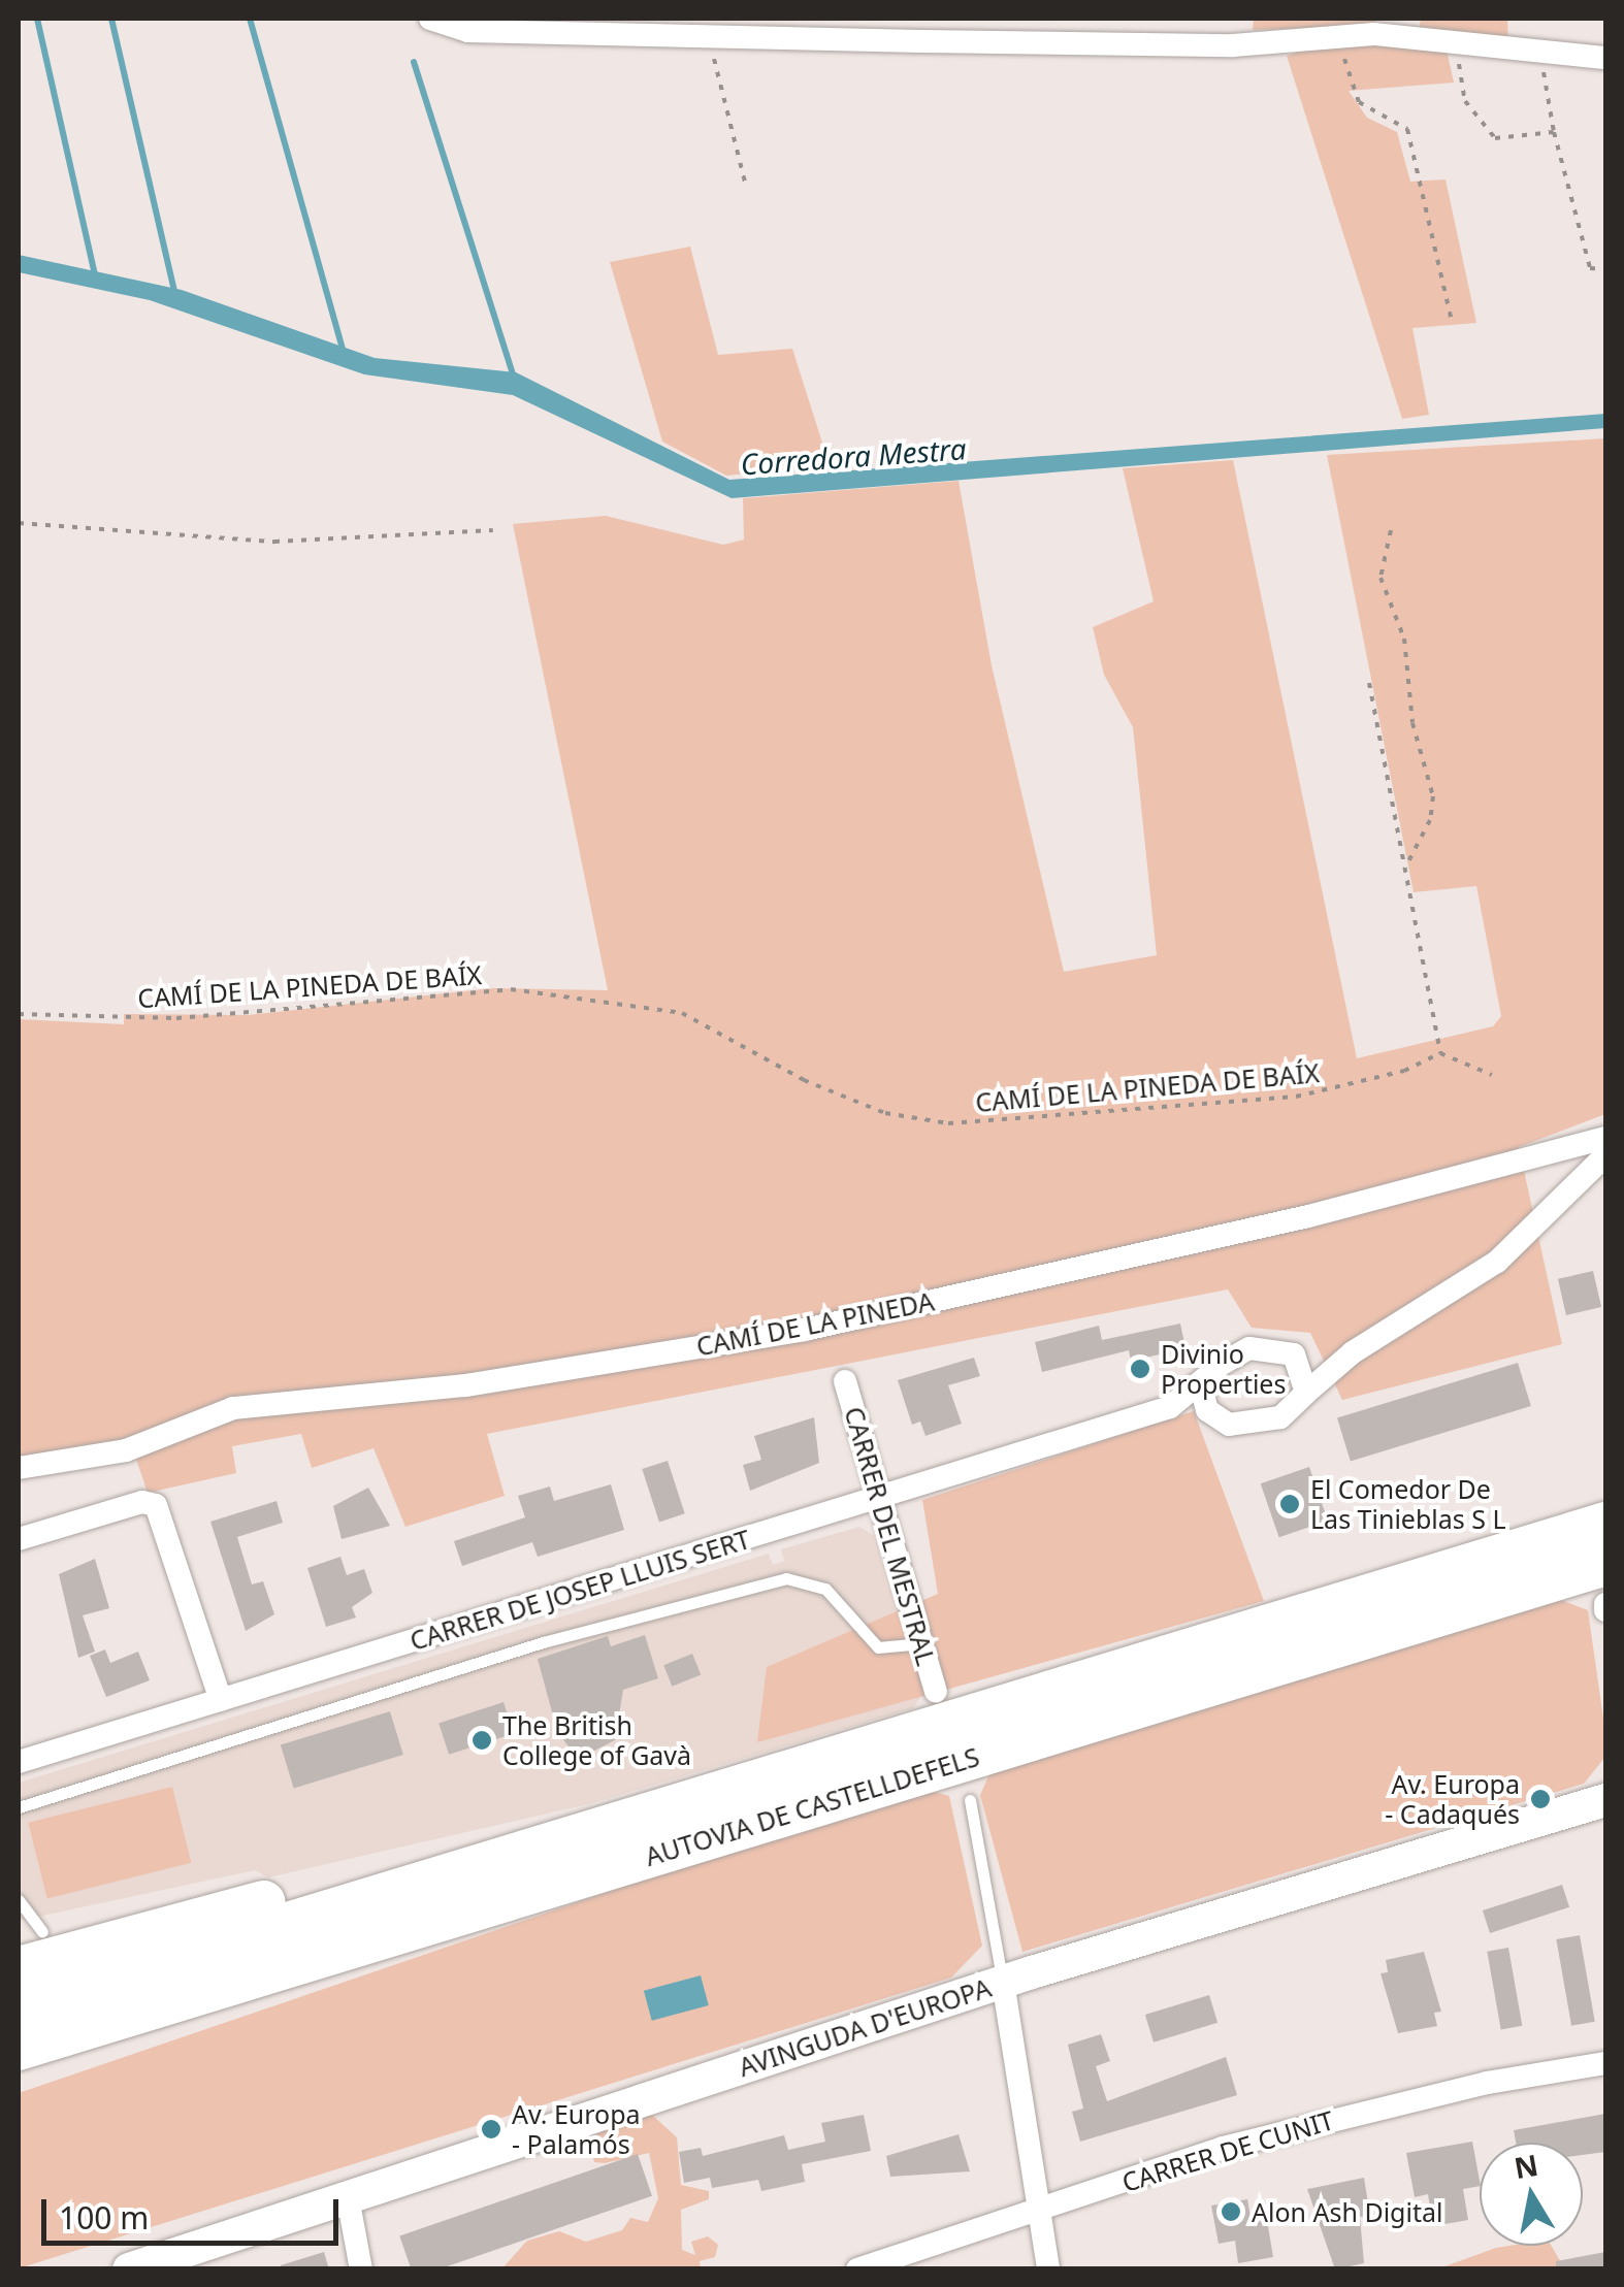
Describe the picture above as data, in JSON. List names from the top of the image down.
{
  "streets": {
    "highway": ["AUTOVIA DE CASTELLDEFELS"],
    "street": [
      "CAMÍ DE LA PINEDA",
      "CARRER DEL MESTRAL",
      "CARRER DE JOSEP LLUIS SERT",
      "AVINGUDA D'EUROPA",
      "CARRER DE CUNIT"
    ],
    "path": ["CAMÍ DE LA PINEDA DE BAÍX"]
  },
  "crossings": [
    ["CARRER DEL MESTRAL", "CARRER DE JOSEP LLUIS SERT"]
  ],
  "water": ["Corredora Mestra"],
  "places": [
    "Divinio Properties",
    "El Comedor De Las Tinieblas S L",
    "The British College of Gavà",
    "Av. Europa - Cadaqués",
    "Av. Europa - Palamós",
    "Alon Ash Digital"
  ],
  "scale_bar": "100 m",
  "north": "top"
}
